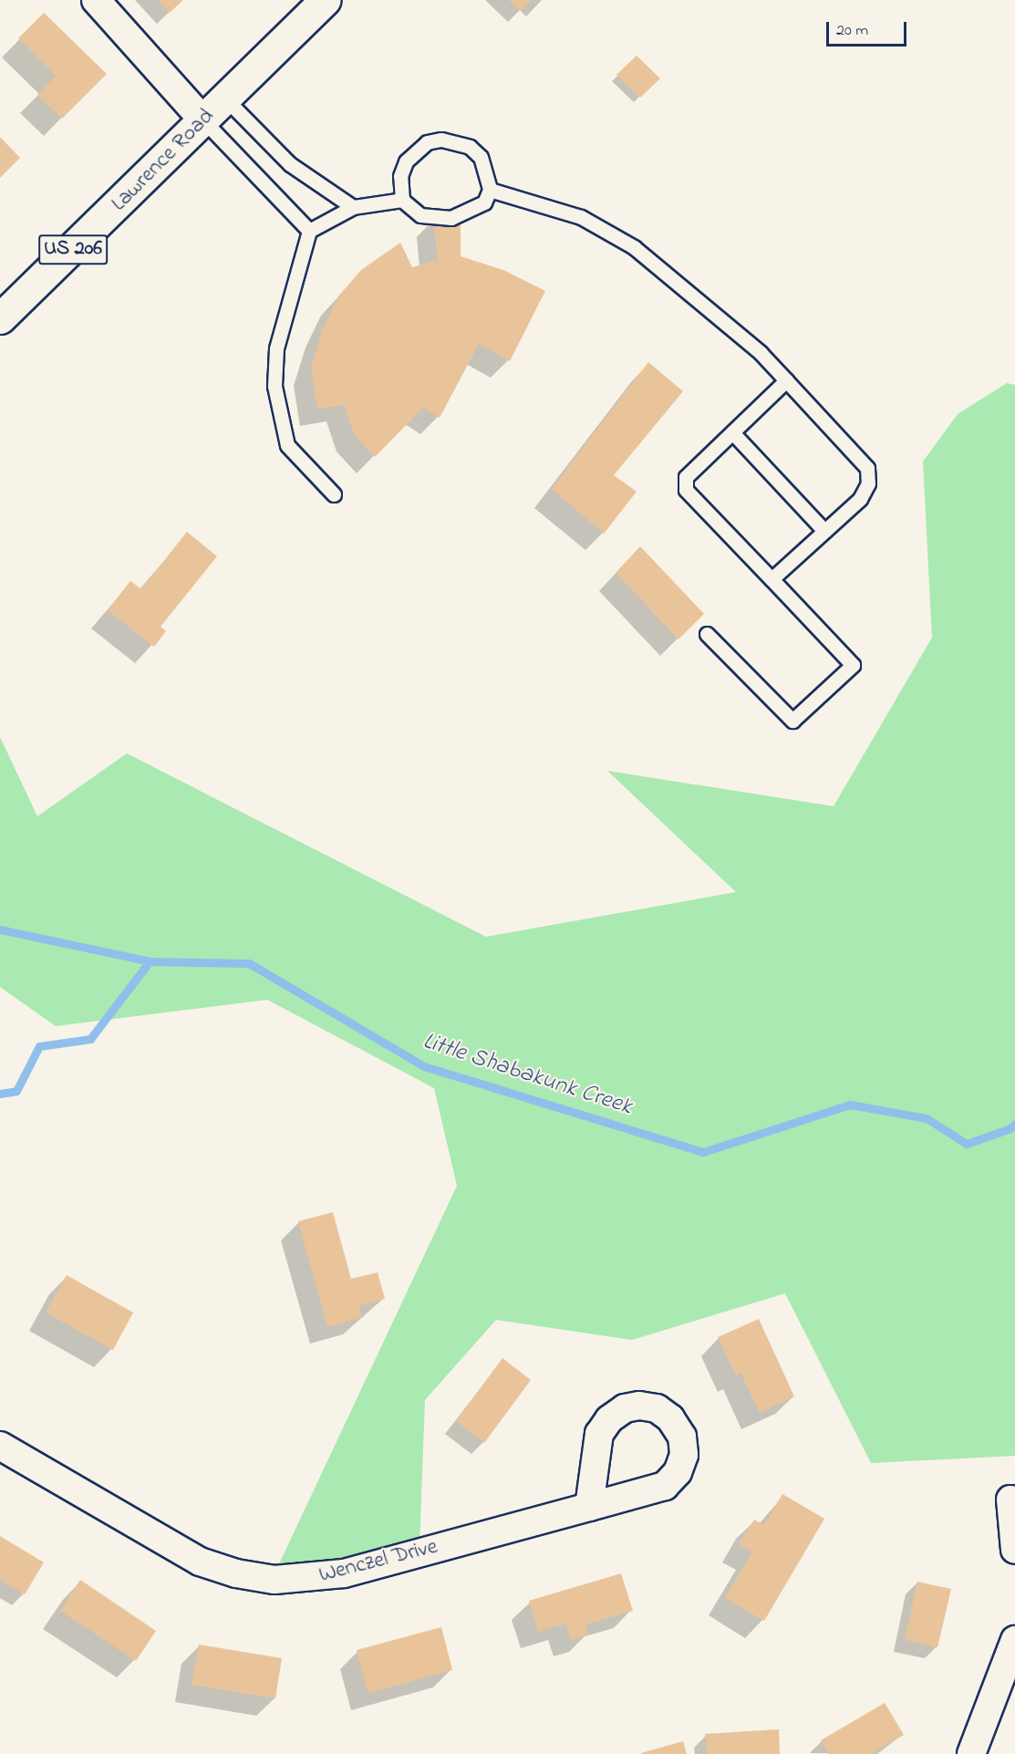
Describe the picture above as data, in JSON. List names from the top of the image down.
{
  "streets": {
    "main road": ["Lawrence Road", "US 206"],
    "street": ["Wenczel Drive"]
  },
  "water": ["Little Shabakunk Creek"],
  "scale_bar": "20 m"
}
